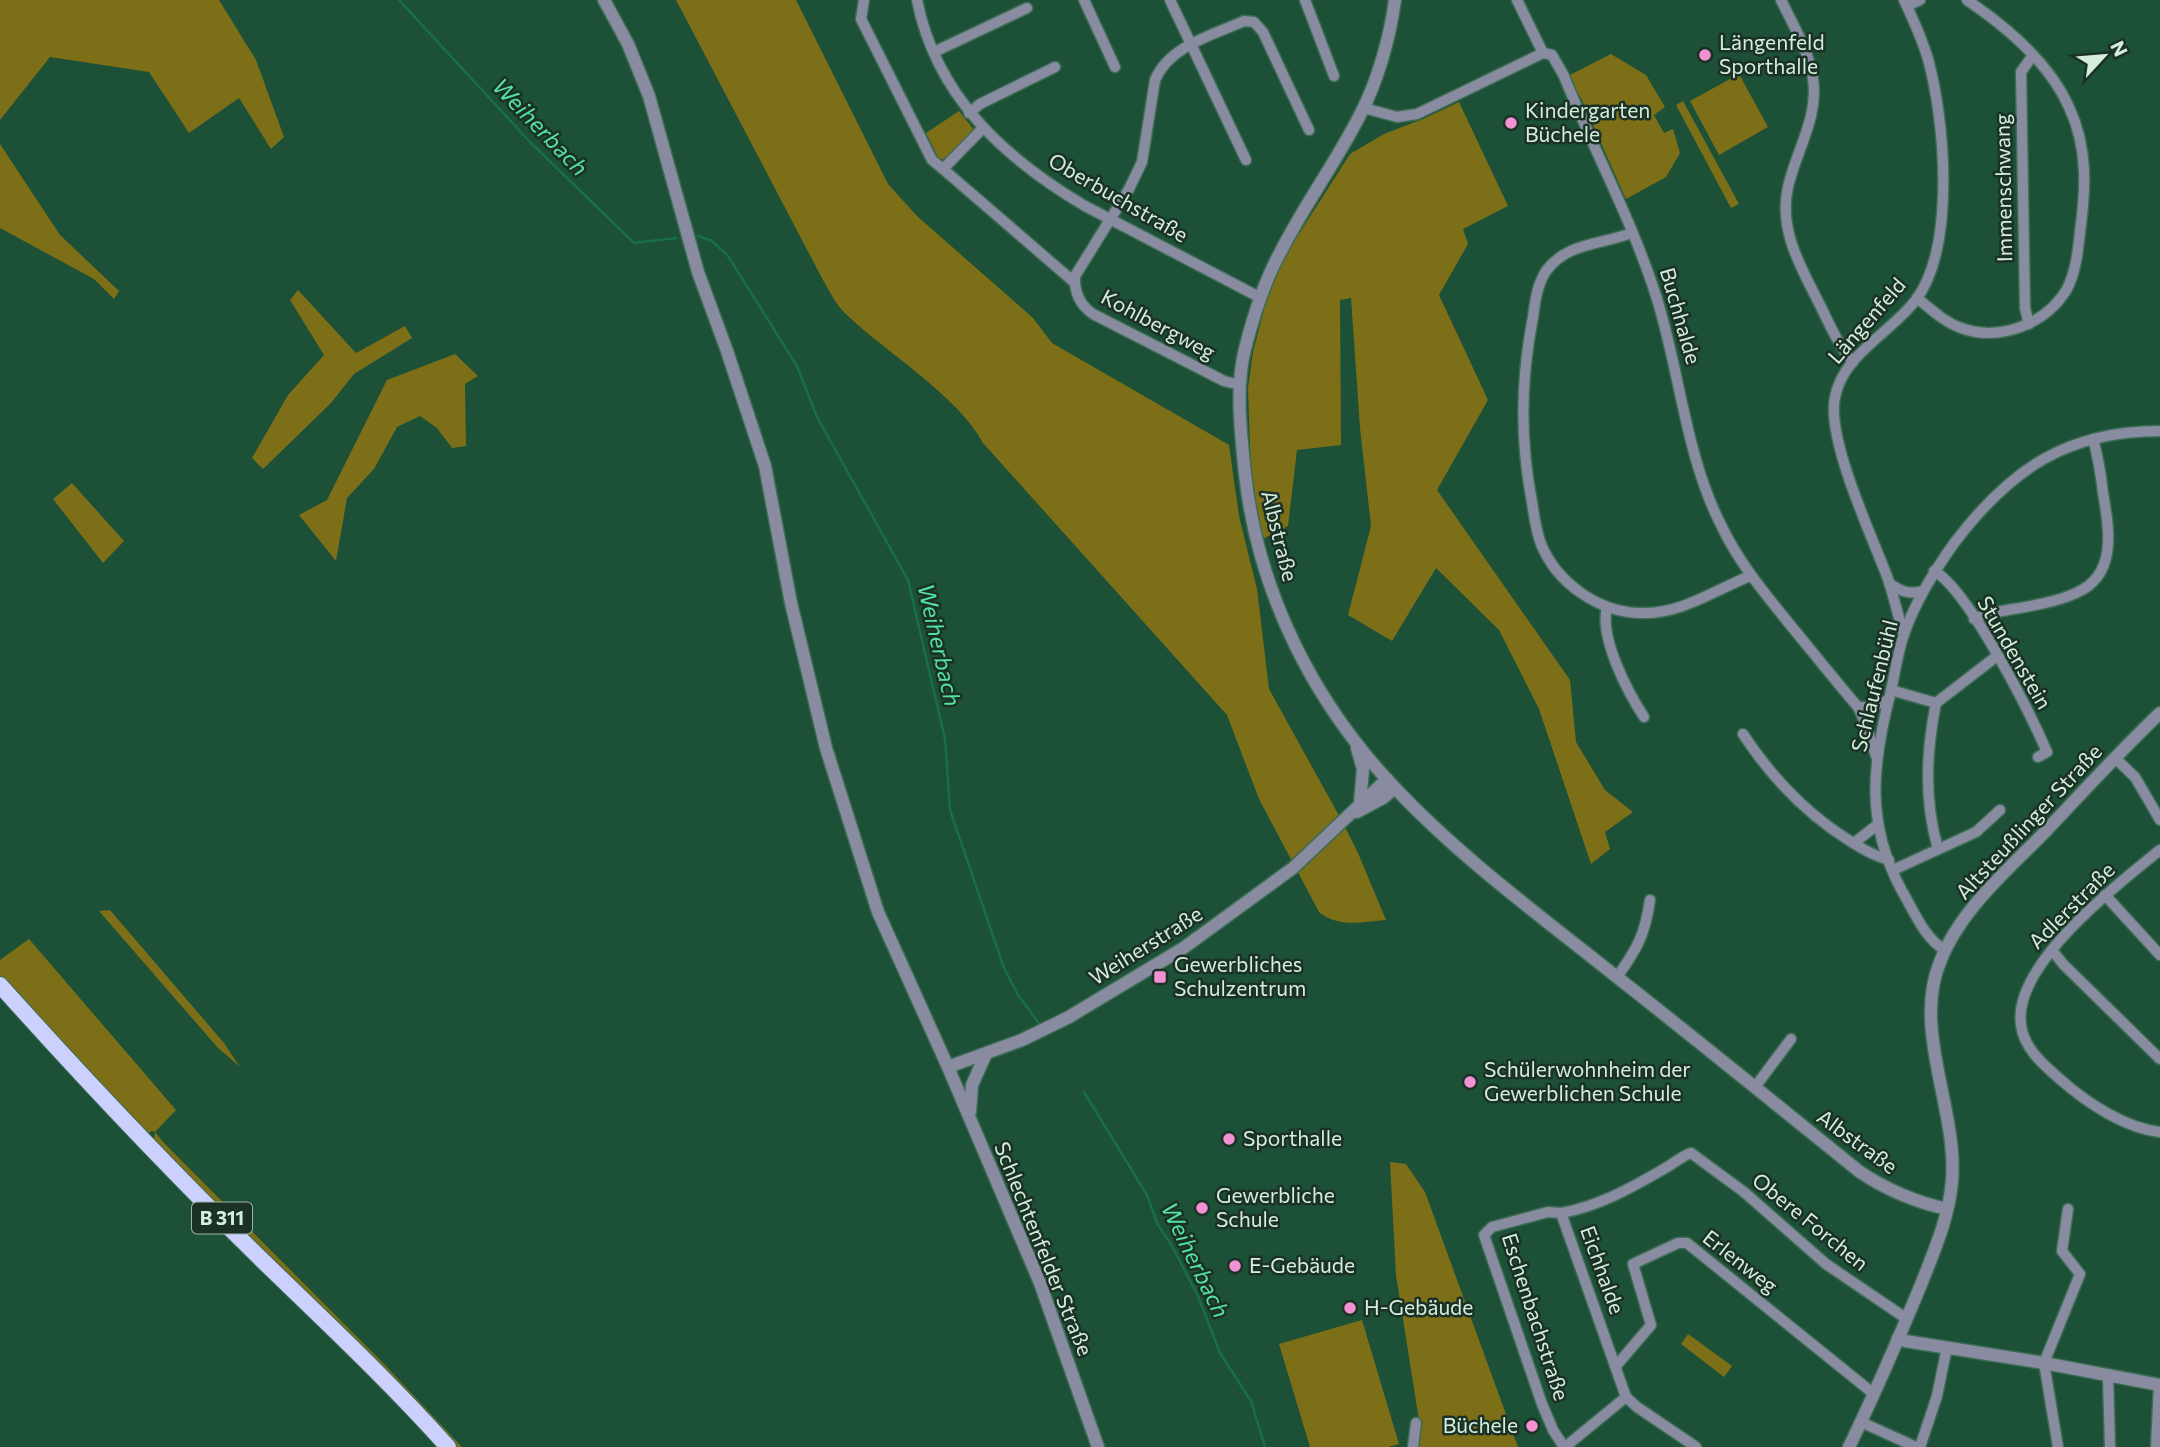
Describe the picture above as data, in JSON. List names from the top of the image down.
{
  "streets": {
    "main road": ["B 311"],
    "street": [
      "Immenschwang",
      "Oberbuchstraße",
      "Buchhalde",
      "Längenfeld",
      "Kohlbergweg",
      "Albstraße",
      "Stundenstein",
      "Schlaufenbühl",
      "Altsteußlinger Straße",
      "Adlerstraße",
      "Weiherstraße",
      "Obere Forchen",
      "Schlechtenfelder Straße",
      "Erlenweg",
      "Eichhalde",
      "Eschenbachstraße"
    ]
  },
  "crossings": [
    ["Oberbuchstraße", "Albstraße"],
    ["Buchhalde", "Schlaufenbühl"],
    ["Längenfeld", "Schlaufenbühl"],
    ["Kohlbergweg", "Albstraße"],
    ["Albstraße", "Altsteußlinger Straße"],
    ["Albstraße", "Weiherstraße"],
    ["Stundenstein", "Schlaufenbühl"],
    ["Schlaufenbühl", "Altsteußlinger Straße"],
    ["Altsteußlinger Straße", "Obere Forchen"],
    ["Altsteußlinger Straße", "Erlenweg"],
    ["Weiherstraße", "Schlechtenfelder Straße"],
    ["Obere Forchen", "Eichhalde"],
    ["Erlenweg", "Eichhalde"],
    ["Eichhalde", "Eschenbachstraße"]
  ],
  "water": ["Weiherbach"],
  "places": {
    "other": [
      "Längenfeld Sporthalle",
      "Kindergarten Büchele",
      "Schülerwohnheim der Gewerblichen Schule",
      "Sporthalle",
      "Gewerbliche Schule",
      "E-Gebäude",
      "H-Gebäude",
      "Büchele"
    ],
    "transit": ["Gewerbliches Schulzentrum"]
  },
  "north": "top right"
}
